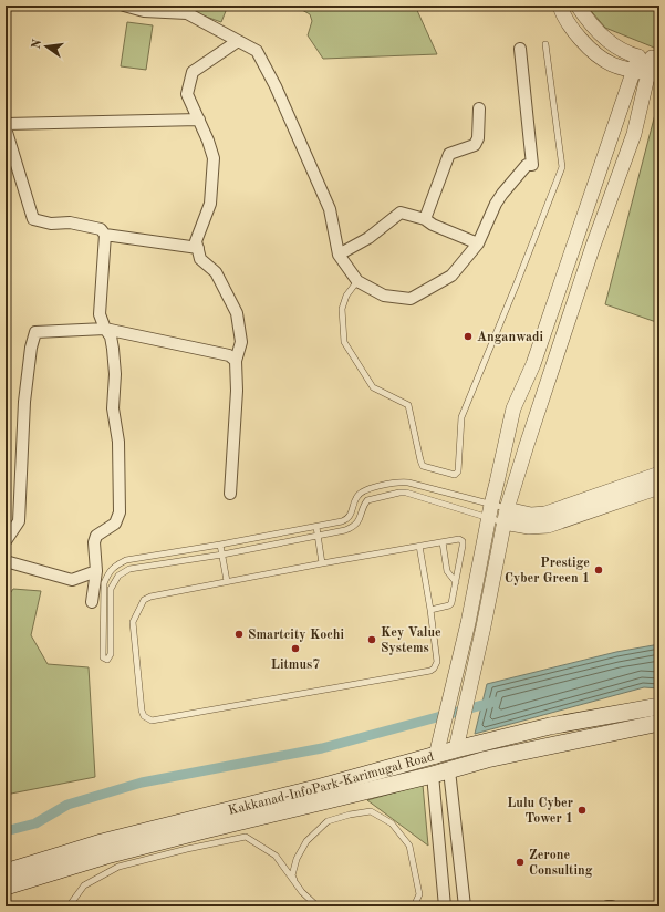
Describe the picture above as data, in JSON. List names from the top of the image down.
{
  "streets": {
    "main road": ["Kakkanad-InfoPark-Karimugal Road"]
  },
  "places": [
    "Anganwadi",
    "Prestige Cyber Green 1",
    "Smartcity Kochi",
    "Key Value Systems",
    "Litmus7",
    "Lulu Cyber Tower 1",
    "Zerone Consulting"
  ],
  "north": "left"
}
